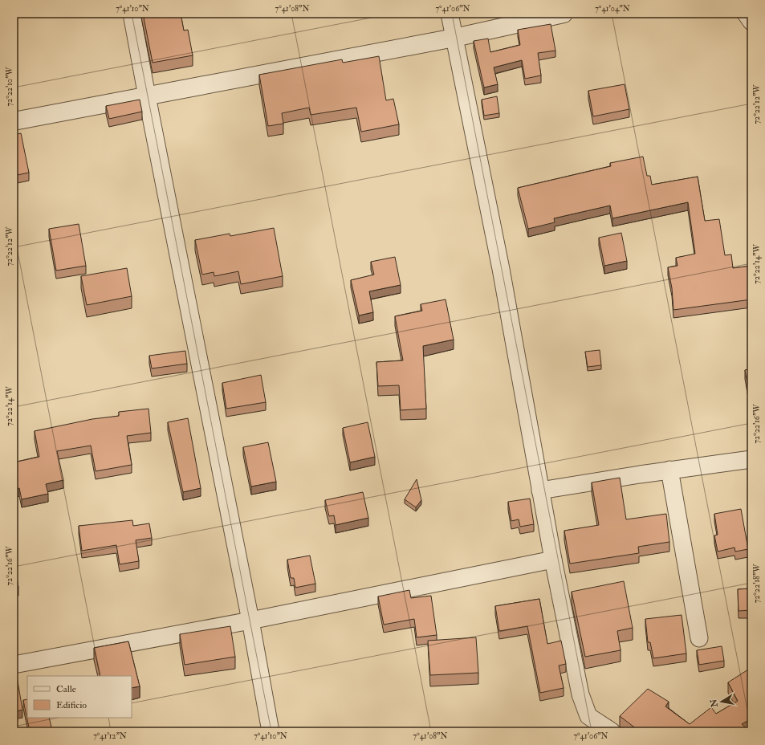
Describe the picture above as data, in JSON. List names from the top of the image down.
{
  "legend": ["Calle", "Edificio"],
  "north": "left",
  "coordinates": [
    "7°41'10\"N",
    "7°41'08\"N",
    "7°41'06\"N",
    "7°41'04\"N",
    "72°22'10\"W",
    "72°22'12\"W",
    "72°22'14\"W",
    "72°22'16\"W",
    "72°22'18\"W",
    "7°41'12\"N"
  ]
}
